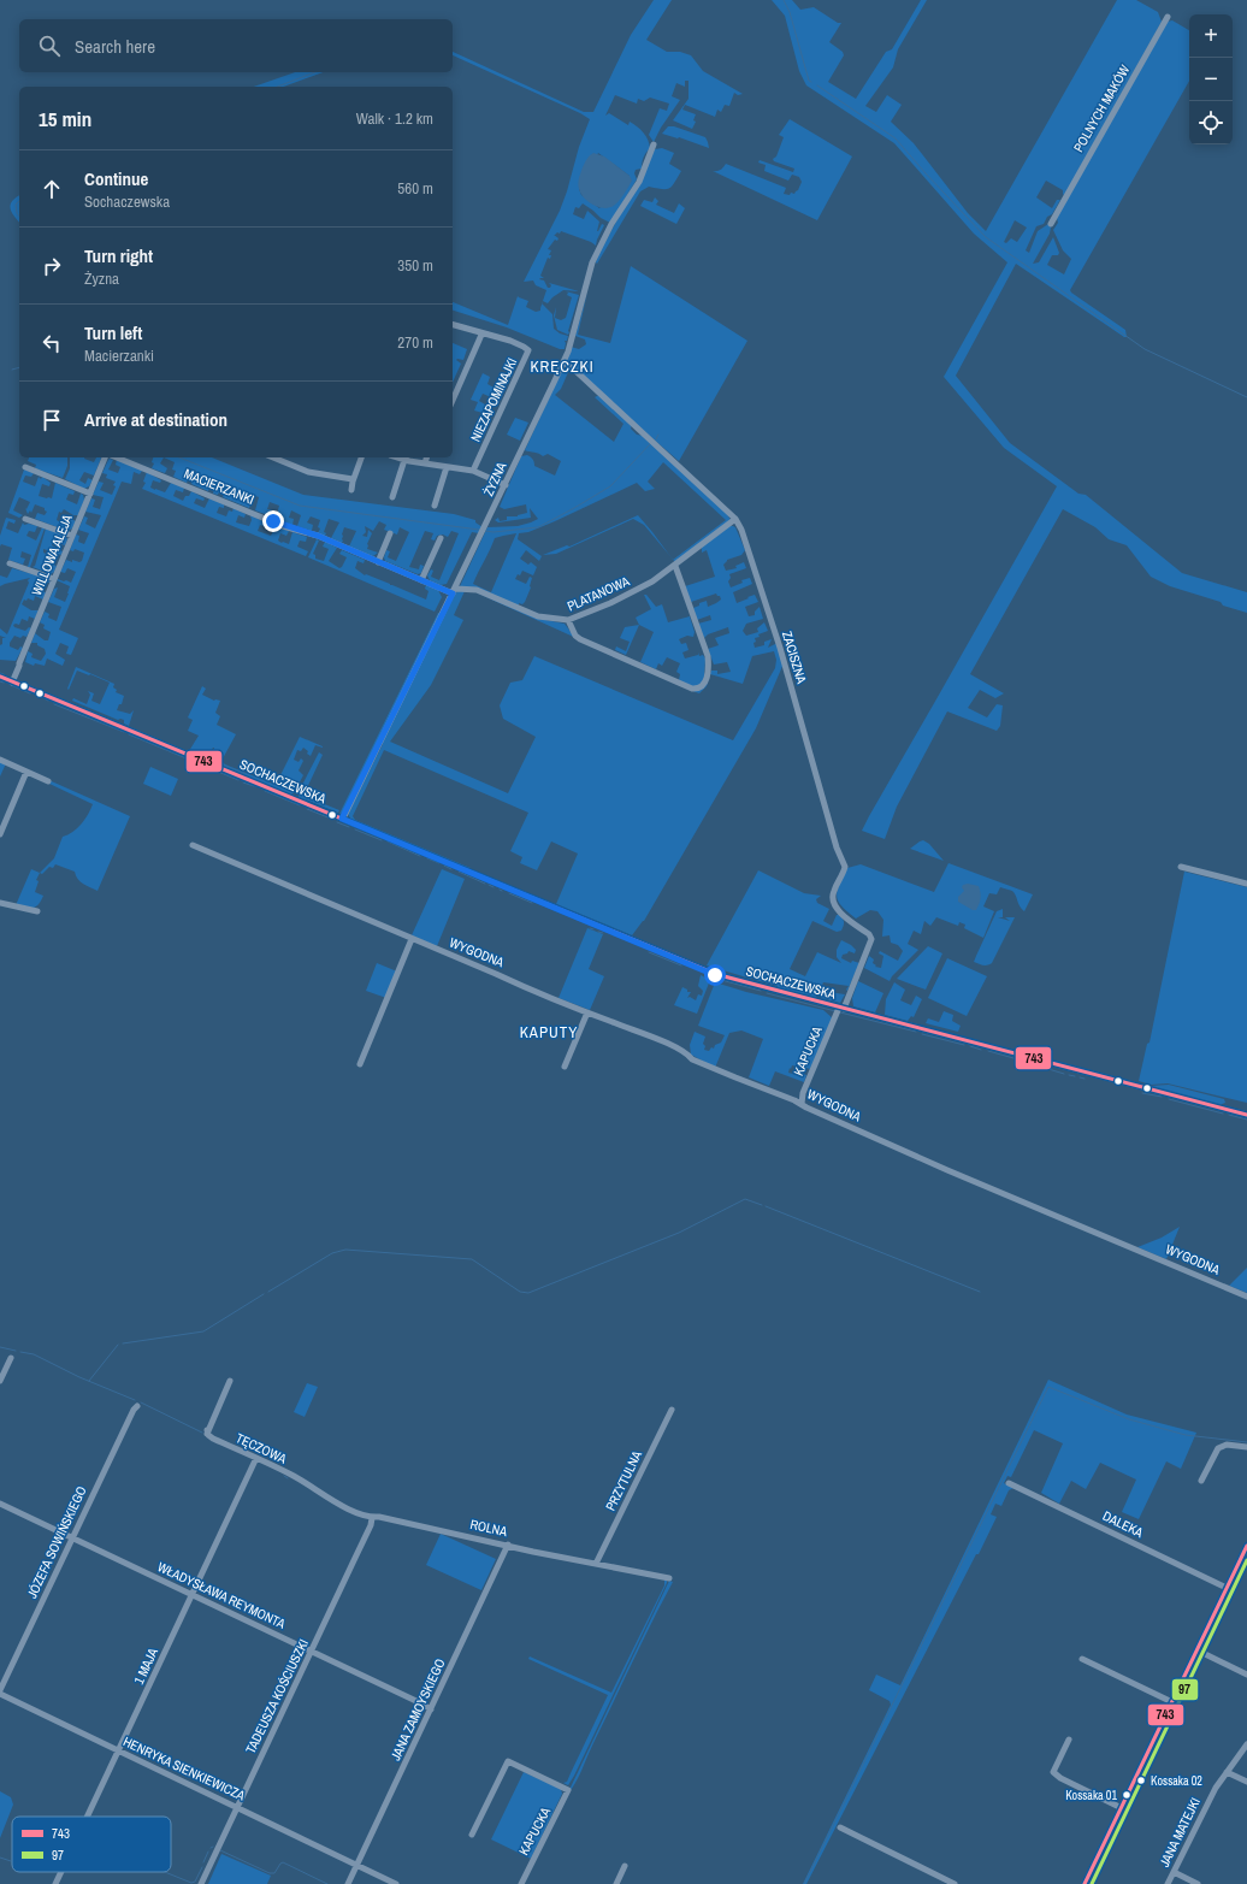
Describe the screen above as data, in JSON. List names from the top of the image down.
{
  "streets": {
    "street": [
      "POLNYCH MAKÓW",
      "NIEZAPOMINAJKI",
      "ŻYZNA",
      "MACIERZANKI",
      "WILLOWA ALEJA",
      "PLATANOWA",
      "ZACISZNA",
      "SOCHACZEWSKA",
      "WYGODNA",
      "KAPUCKA",
      "TĘCZOWA",
      "PRZYTULNA",
      "DALEKA",
      "ROLNA",
      "JÓZEFA SOWIŃSKIEGO",
      "WŁADYSŁAWA REYMONTA",
      "1 MAJA",
      "TADEUSZA KOŚCIUSZKI",
      "JANA ZAMOYSKIEGO",
      "HENRYKA SIENKIEWICZA",
      "JANA MATEJKI"
    ]
  },
  "crossings": [
    ["ŻYZNA", "MACIERZANKI"],
    ["ŻYZNA", "PLATANOWA"],
    ["ŻYZNA", "ZACISZNA"],
    ["ŻYZNA", "SOCHACZEWSKA"],
    ["MACIERZANKI", "PLATANOWA"],
    ["WILLOWA ALEJA", "SOCHACZEWSKA"],
    ["PLATANOWA", "ZACISZNA"],
    ["ZACISZNA", "SOCHACZEWSKA"],
    ["ZACISZNA", "KAPUCKA"],
    ["SOCHACZEWSKA", "KAPUCKA"],
    ["WYGODNA", "KAPUCKA"],
    ["TĘCZOWA", "ROLNA"],
    ["TĘCZOWA", "1 MAJA"],
    ["PRZYTULNA", "ROLNA"],
    ["ROLNA", "TADEUSZA KOŚCIUSZKI"],
    ["ROLNA", "JANA ZAMOYSKIEGO"],
    ["JÓZEFA SOWIŃSKIEGO", "WŁADYSŁAWA REYMONTA"],
    ["WŁADYSŁAWA REYMONTA", "1 MAJA"],
    ["WŁADYSŁAWA REYMONTA", "TADEUSZA KOŚCIUSZKI"],
    ["WŁADYSŁAWA REYMONTA", "JANA ZAMOYSKIEGO"],
    ["1 MAJA", "HENRYKA SIENKIEWICZA"],
    ["TADEUSZA KOŚCIUSZKI", "HENRYKA SIENKIEWICZA"],
    ["JANA ZAMOYSKIEGO", "HENRYKA SIENKIEWICZA"]
  ],
  "districts": ["KRĘCZKI", "KAPUTY"],
  "places": ["Kossaka 02", "Kossaka 01"],
  "lines": ["transit line 743", "transit line 97"],
  "legend": ["743", "97"],
  "page": {
    "map_buttons": ["+", "−"],
    "search": "Search here",
    "heading": ["15 min", "Walk · 1.2 km"],
    "list": [
      ["Continue", "Sochaczewska", "560 m"],
      ["Turn right", "Żyzna", "350 m"],
      ["Turn left", "Macierzanki", "270 m"],
      "Arrive at destination"
    ]
  }
}
